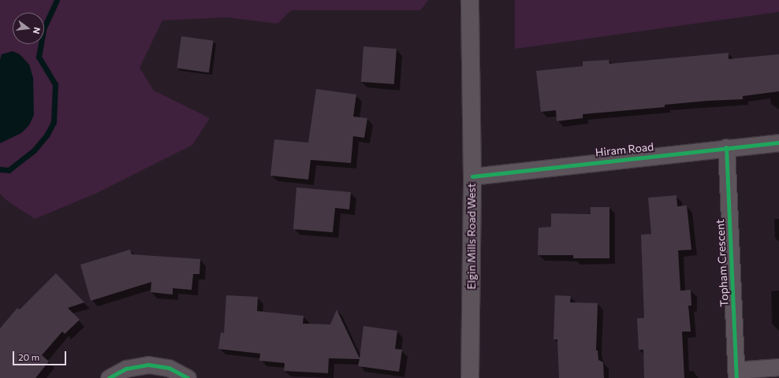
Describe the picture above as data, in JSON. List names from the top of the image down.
{
  "streets": {
    "main road": ["Elgin Mills Road West"],
    "street": ["Hiram Road", "Topham Crescent"]
  },
  "crossings": [
    ["Hiram Road", "Elgin Mills Road West"],
    ["Hiram Road", "Topham Crescent"]
  ],
  "scale_bar": "20 m",
  "north": "right"
}
